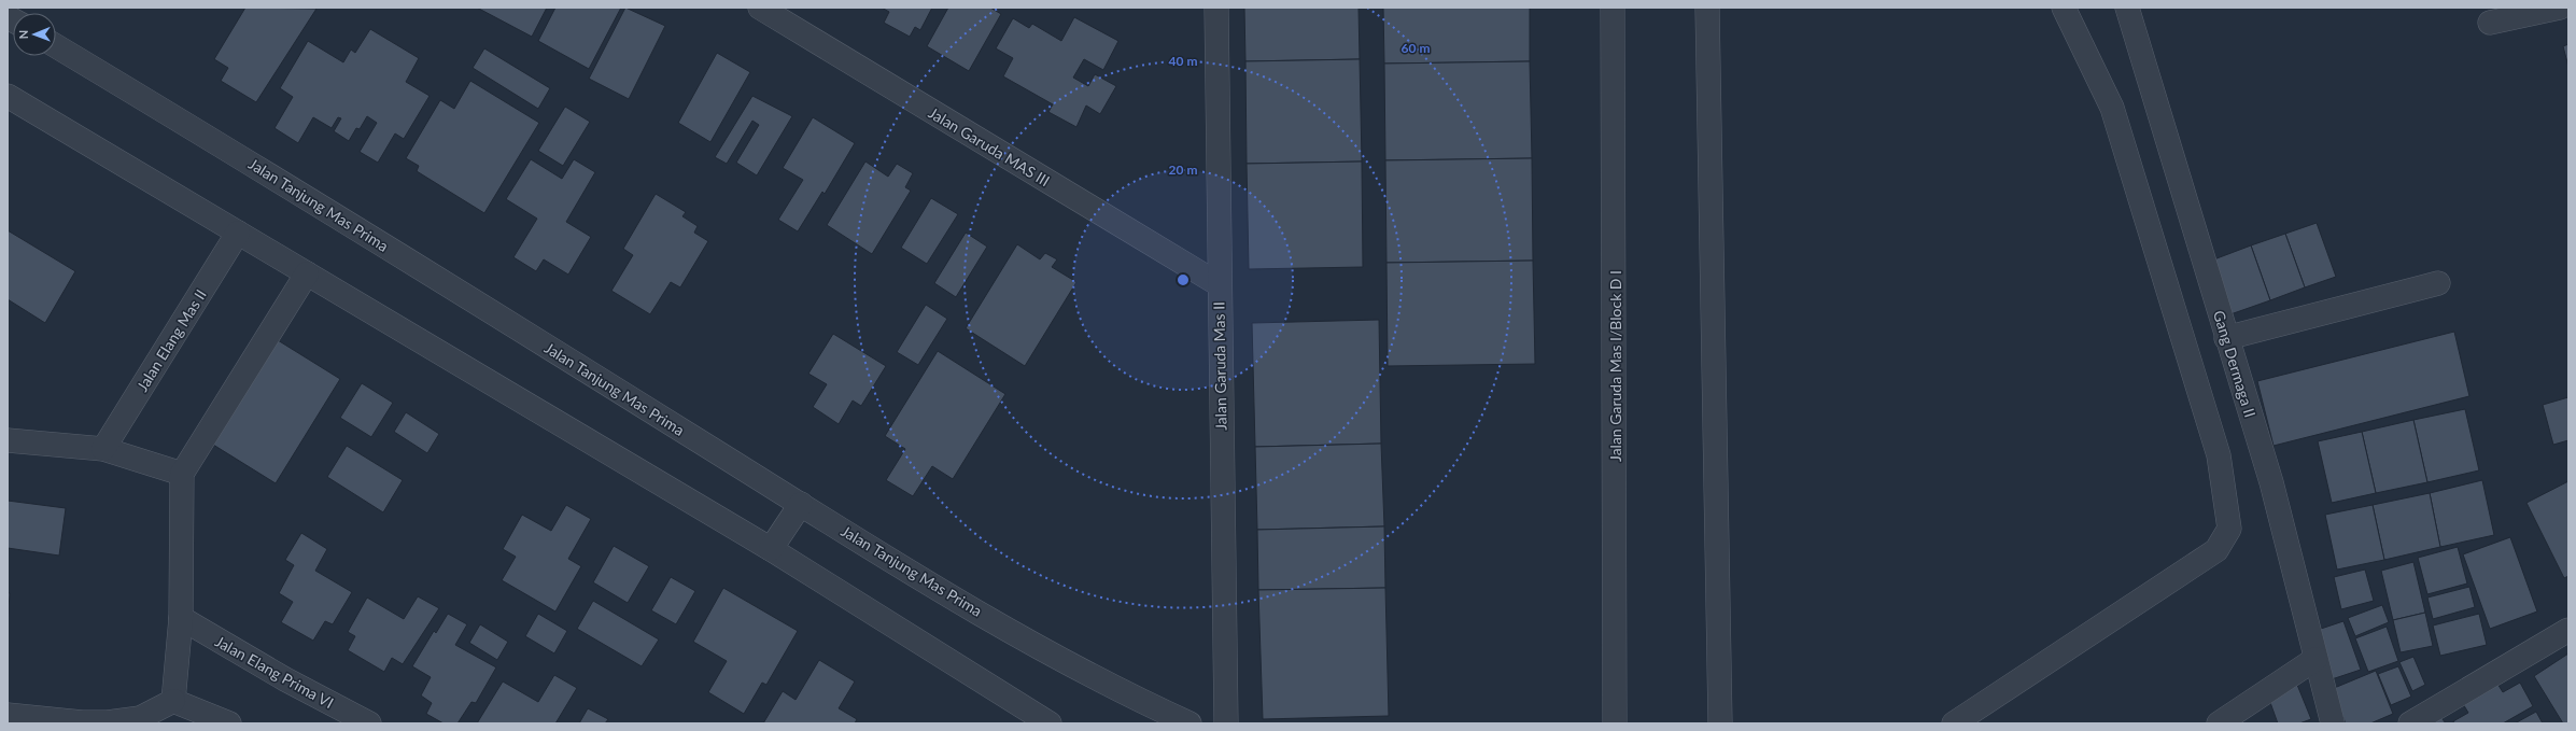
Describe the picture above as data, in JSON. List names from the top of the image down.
{
  "streets": {
    "street": [
      "Jalan Garuda MAS III",
      "Jalan Tanjung Mas Prima",
      "Jalan Elang Mas II",
      "Gang Dermaga II",
      "Jalan Garuda Mas II",
      "Jalan Garuda Mas I/Block D I",
      "Jalan Elang Prima VI"
    ]
  },
  "crossings": [
    ["Jalan Garuda MAS III", "Jalan Garuda Mas II"]
  ],
  "north": "left",
  "rings": ["60 m", "40 m", "20 m"]
}
